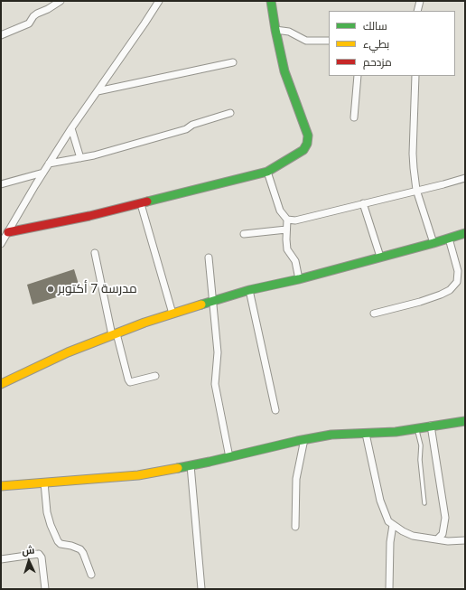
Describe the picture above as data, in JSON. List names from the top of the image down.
{
  "places": ["مدرسة 7 أكتوبر"],
  "legend": ["سالك", "بطيء", "مزدحم"],
  "north": "top"
}
